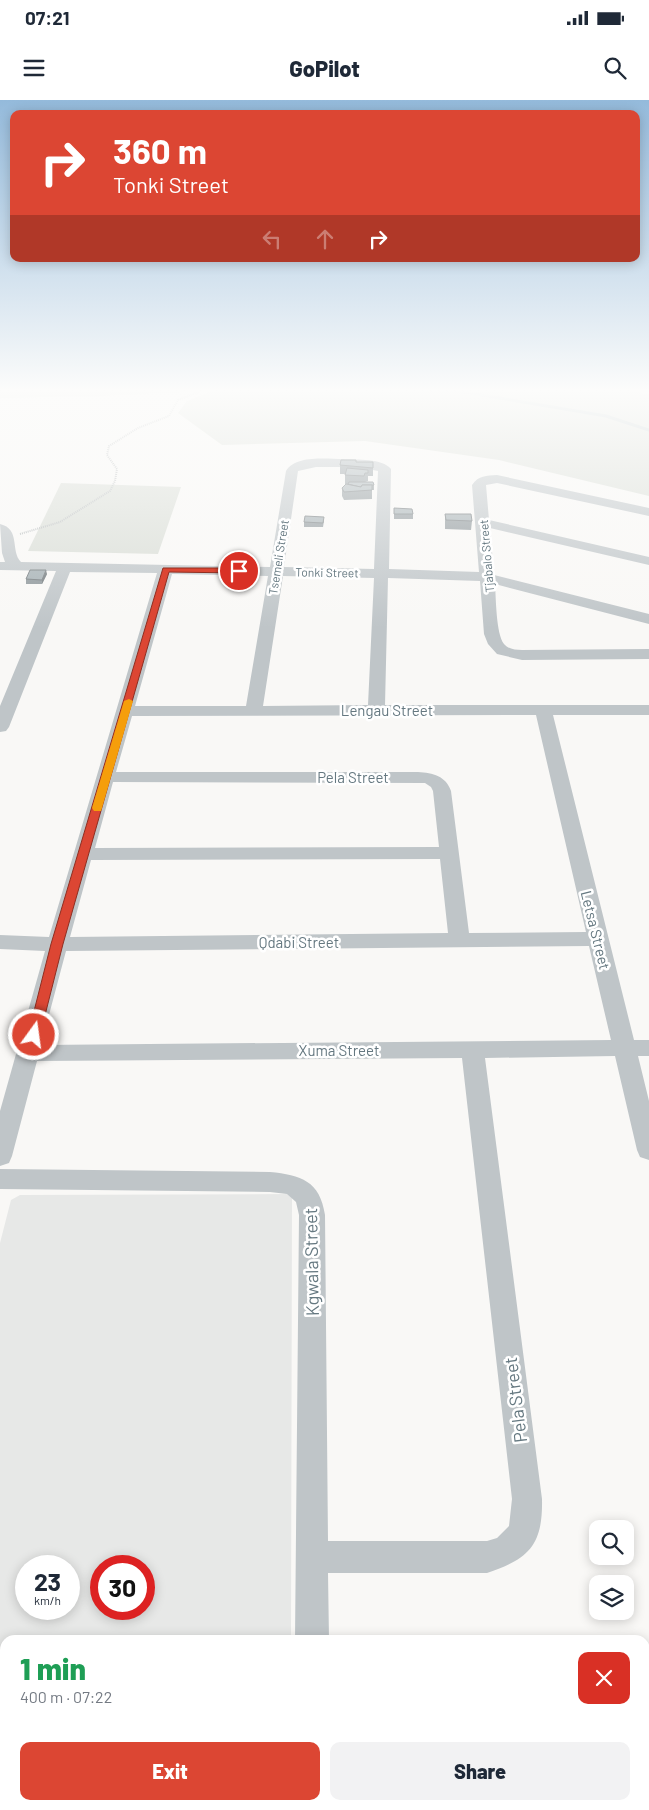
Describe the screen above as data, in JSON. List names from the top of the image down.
{
  "streets": {
    "street": [
      "Tjabalo Street",
      "Tsemeli Street",
      "Tonki Street",
      "Lengau Street",
      "Pela Street",
      "Letsa Street",
      "Qdabi Street",
      "Xuma Street",
      "Kgwala Street"
    ]
  },
  "crossings": [
    ["Tjabalo Street", "Tonki Street"],
    ["Tsemeli Street", "Tonki Street"],
    ["Tsemeli Street", "Lengau Street"],
    ["Lengau Street", "Letsa Street"],
    ["Pela Street", "Qdabi Street"],
    ["Pela Street", "Xuma Street"],
    ["Pela Street", "Kgwala Street"],
    ["Letsa Street", "Qdabi Street"],
    ["Letsa Street", "Xuma Street"]
  ],
  "page": {
    "status": "07:21",
    "header": "GoPilot",
    "turn": ["360 m", "Tonki Street"],
    "speed": "23 km/h",
    "limit": "30",
    "heading": ["1 min", "400 m · 07:22"],
    "buttons": ["Exit", "Share"]
  }
}
